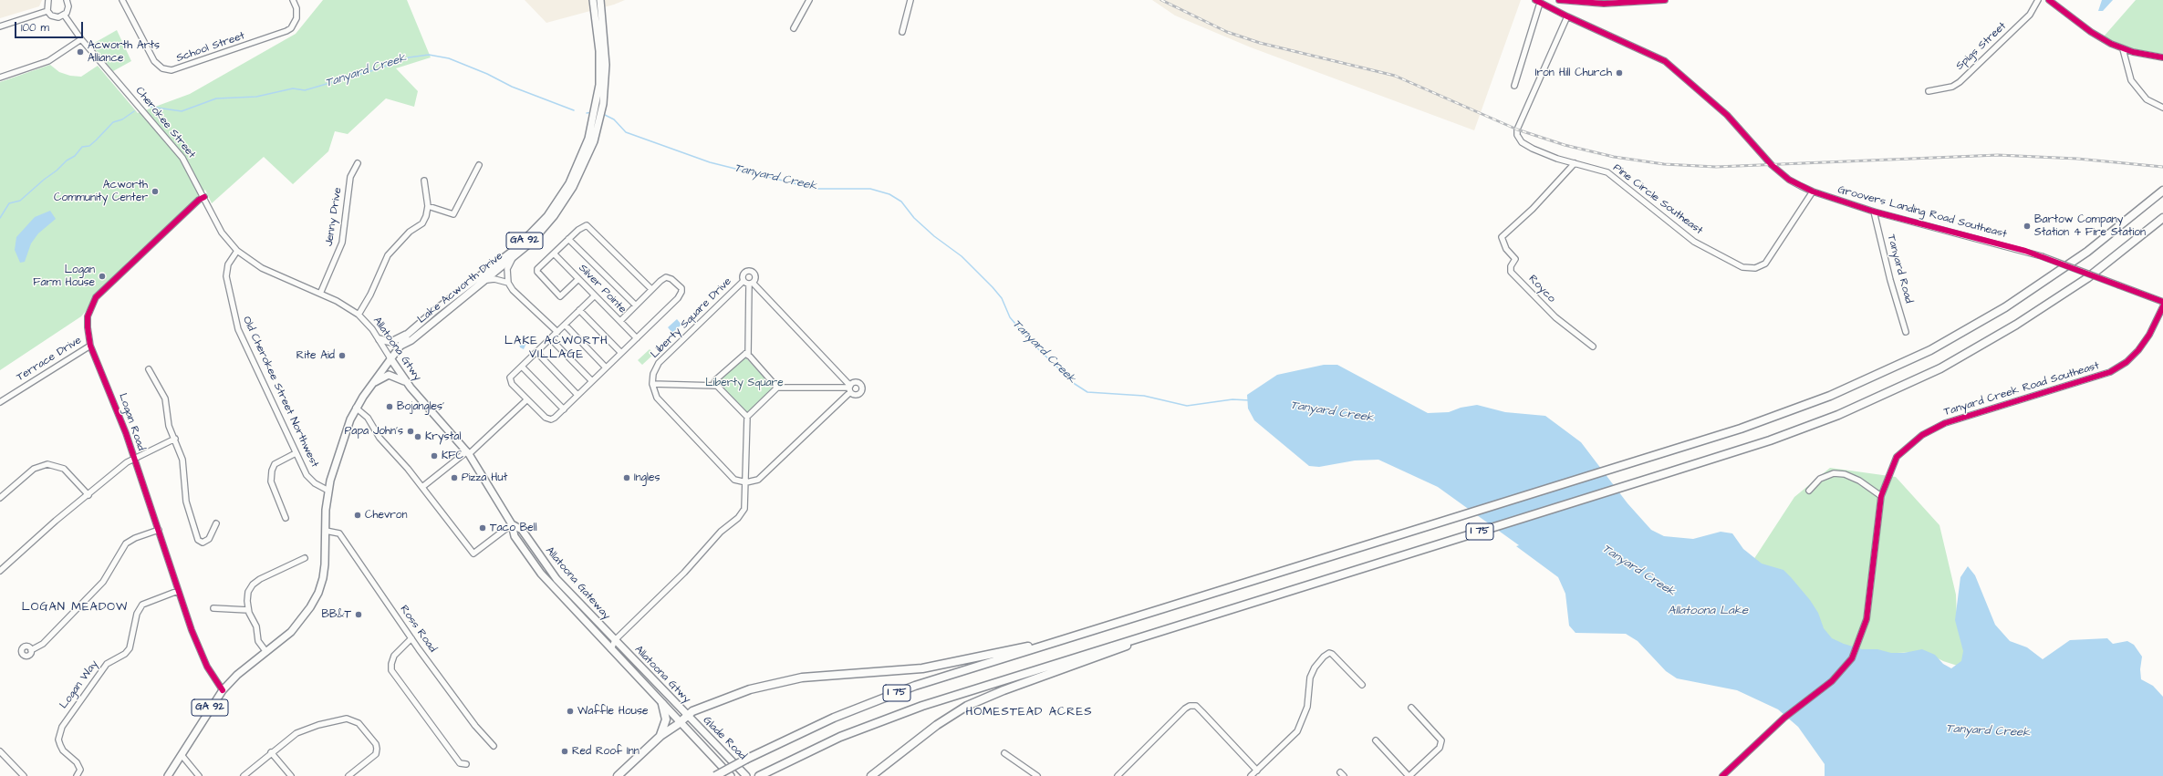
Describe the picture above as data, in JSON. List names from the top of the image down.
{
  "streets": {
    "highway": ["I 75"],
    "main road": [
      "GA 92",
      "Lake Acworth Drive",
      "Allatoona Gtwy",
      "Allatoona Gateway",
      "Glade Road"
    ],
    "street": [
      "Spigs Street",
      "School Street",
      "Cherokee Street",
      "Pine Circle Southeast",
      "Groovers Landing Road Southeast",
      "Jenny Drive",
      "Tanyard Road",
      "Silver Pointe",
      "Royco",
      "Liberty Square Drive",
      "Terrace Drive",
      "Tanyard Creek Road Southeast",
      "Old Cherokee Street Northwest",
      "Logan Road",
      "Ross Road",
      "Logan Way"
    ]
  },
  "crossings": [
    ["Cherokee Street", "Allatoona Gtwy"],
    ["Cherokee Street", "Old Cherokee Street Northwest"],
    ["Cherokee Street", "Logan Road"],
    ["Pine Circle Southeast", "Groovers Landing Road Southeast"],
    ["Pine Circle Southeast", "Royco"],
    ["Groovers Landing Road Southeast", "Tanyard Road"],
    ["Jenny Drive", "Allatoona Gtwy"],
    ["Lake Acworth Drive", "Allatoona Gtwy"],
    ["Lake Acworth Drive", "Old Cherokee Street Northwest"],
    ["Lake Acworth Drive", "Logan Road"],
    ["Lake Acworth Drive", "Ross Road"],
    ["Allatoona Gtwy", "Old Cherokee Street Northwest"],
    ["Allatoona Gtwy", "Allatoona Gateway"],
    ["Allatoona Gtwy", "Glade Road"],
    ["Terrace Drive", "Logan Road"],
    ["Logan Road", "Logan Way"]
  ],
  "districts": ["LAKE ACWORTH VILLAGE", "LOGAN MEADOW", "HOMESTEAD ACRES"],
  "water": ["Tanyard Creek", "Allatoona Lake"],
  "parks": ["Liberty Square"],
  "places": [
    "Acworth Arts Alliance",
    "Iron Hill Church",
    "Acworth Community Center",
    "Bartow Company Station 4 Fire Station",
    "Logan Farm House",
    "Rite Aid",
    "Bojangles'",
    "Papa John's",
    "Krystal",
    "KFC",
    "Pizza Hut",
    "Ingles",
    "Chevron",
    "Taco Bell",
    "BB&T",
    "Waffle House",
    "Red Roof Inn"
  ],
  "scale_bar": "100 m"
}
